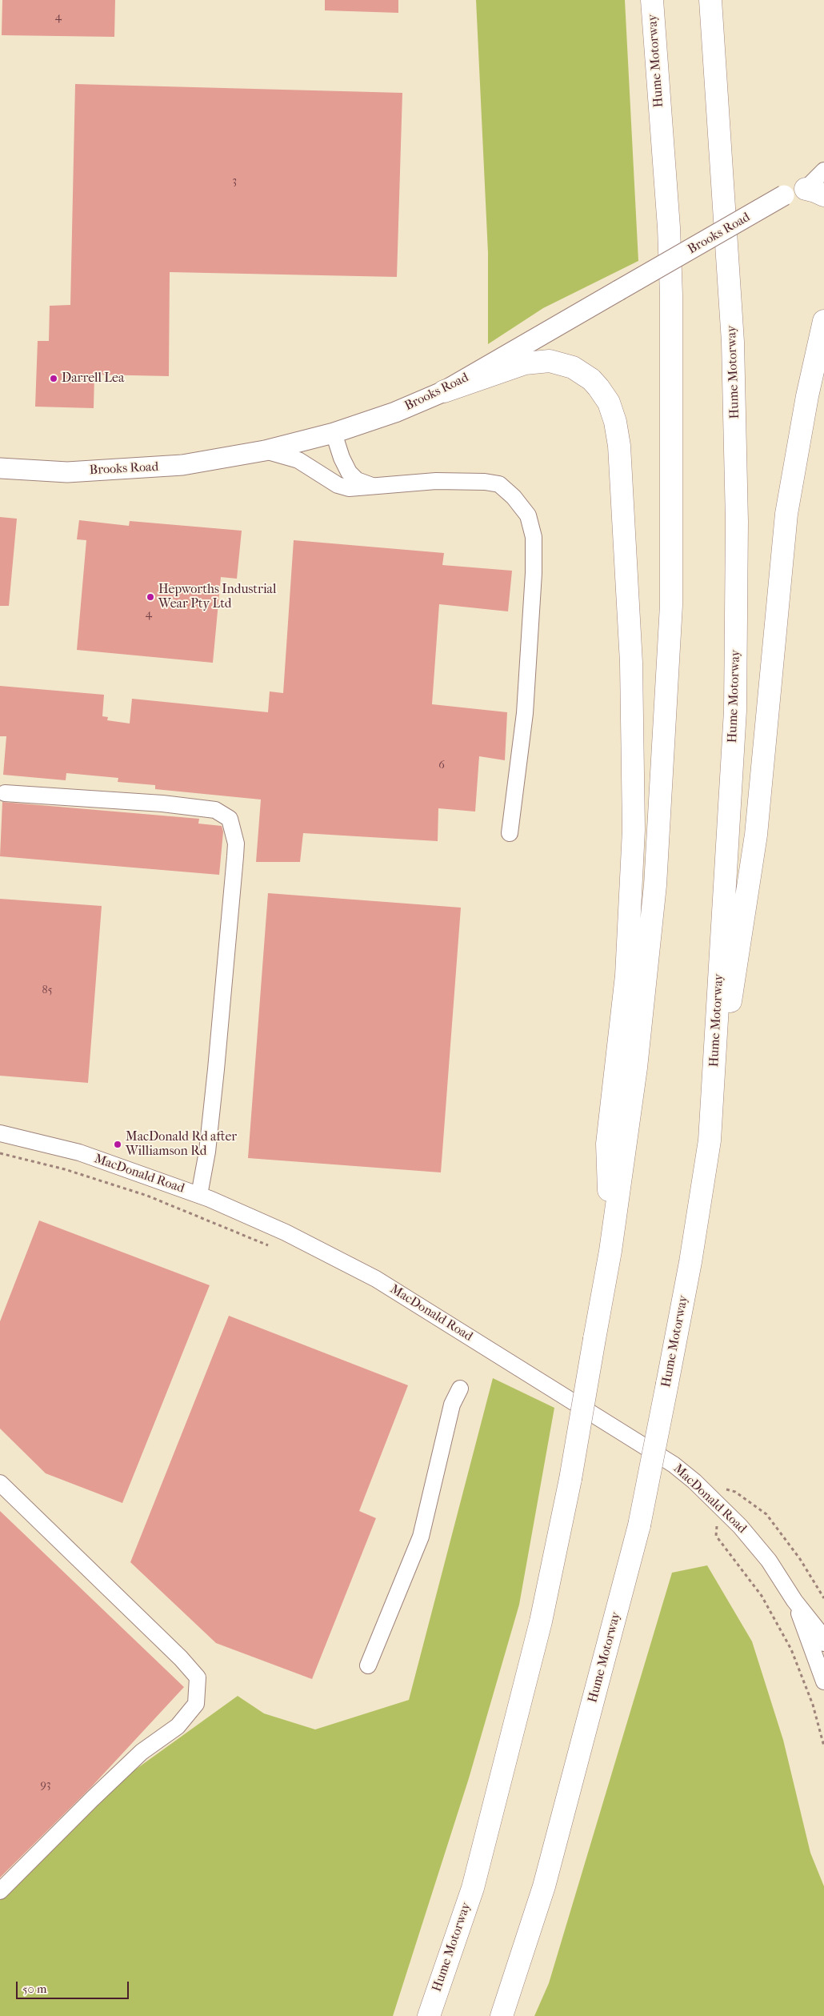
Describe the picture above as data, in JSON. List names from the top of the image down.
{
  "streets": {
    "highway": ["Hume Motorway"],
    "main road": ["Brooks Road"],
    "street": ["MacDonald Road"]
  },
  "places": ["Darrell Lea", "Hepworths Industrial Wear Pty Ltd", "MacDonald Rd after Williamson Rd"],
  "house_numbers": [
    "4",
    "3",
    "4",
    "6",
    "85",
    "93"
  ],
  "scale_bar": "50 m"
}
